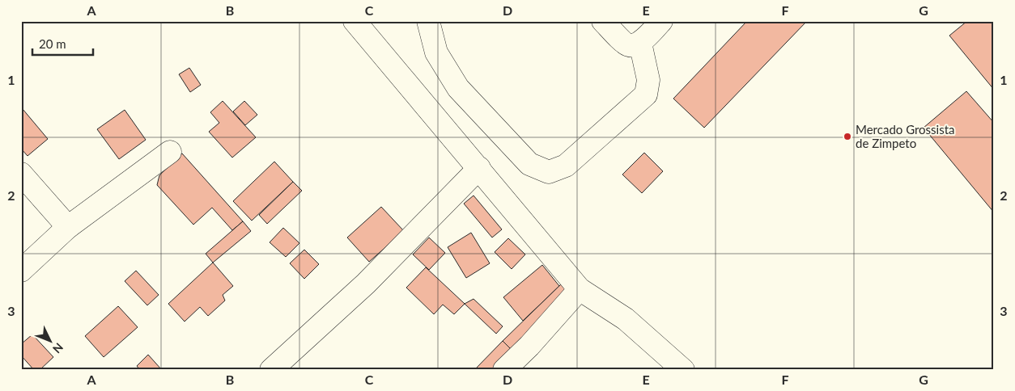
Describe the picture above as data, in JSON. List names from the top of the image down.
{
  "places": ["Mercado Grossista de Zimpeto"],
  "scale_bar": "20 m",
  "north": "bottom right",
  "grid": {
    "columns": [
      "A",
      "B",
      "C",
      "D",
      "E",
      "F",
      "G"
    ],
    "rows": ["1", "2", "3"]
  }
}
